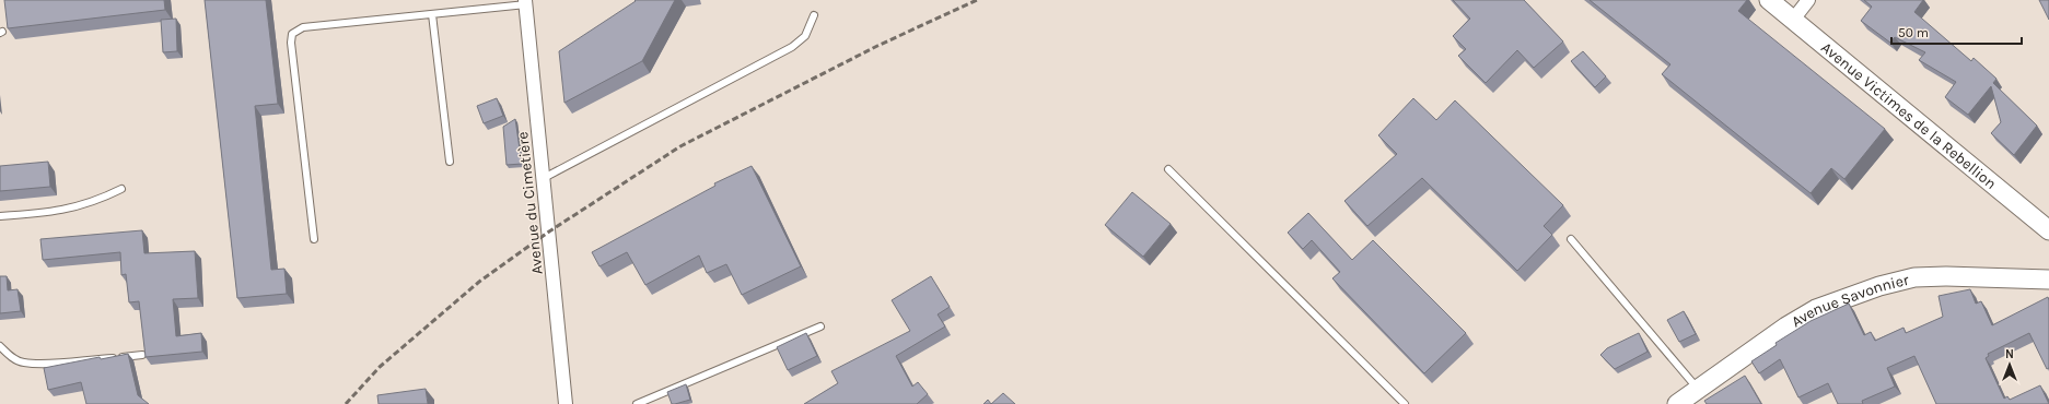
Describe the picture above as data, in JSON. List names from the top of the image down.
{
  "streets": {
    "street": ["Avenue Victimes de la Rebellion", "Avenue du Cimetière", "Avenue Savonnier"]
  },
  "scale_bar": "50 m",
  "north": "top"
}
